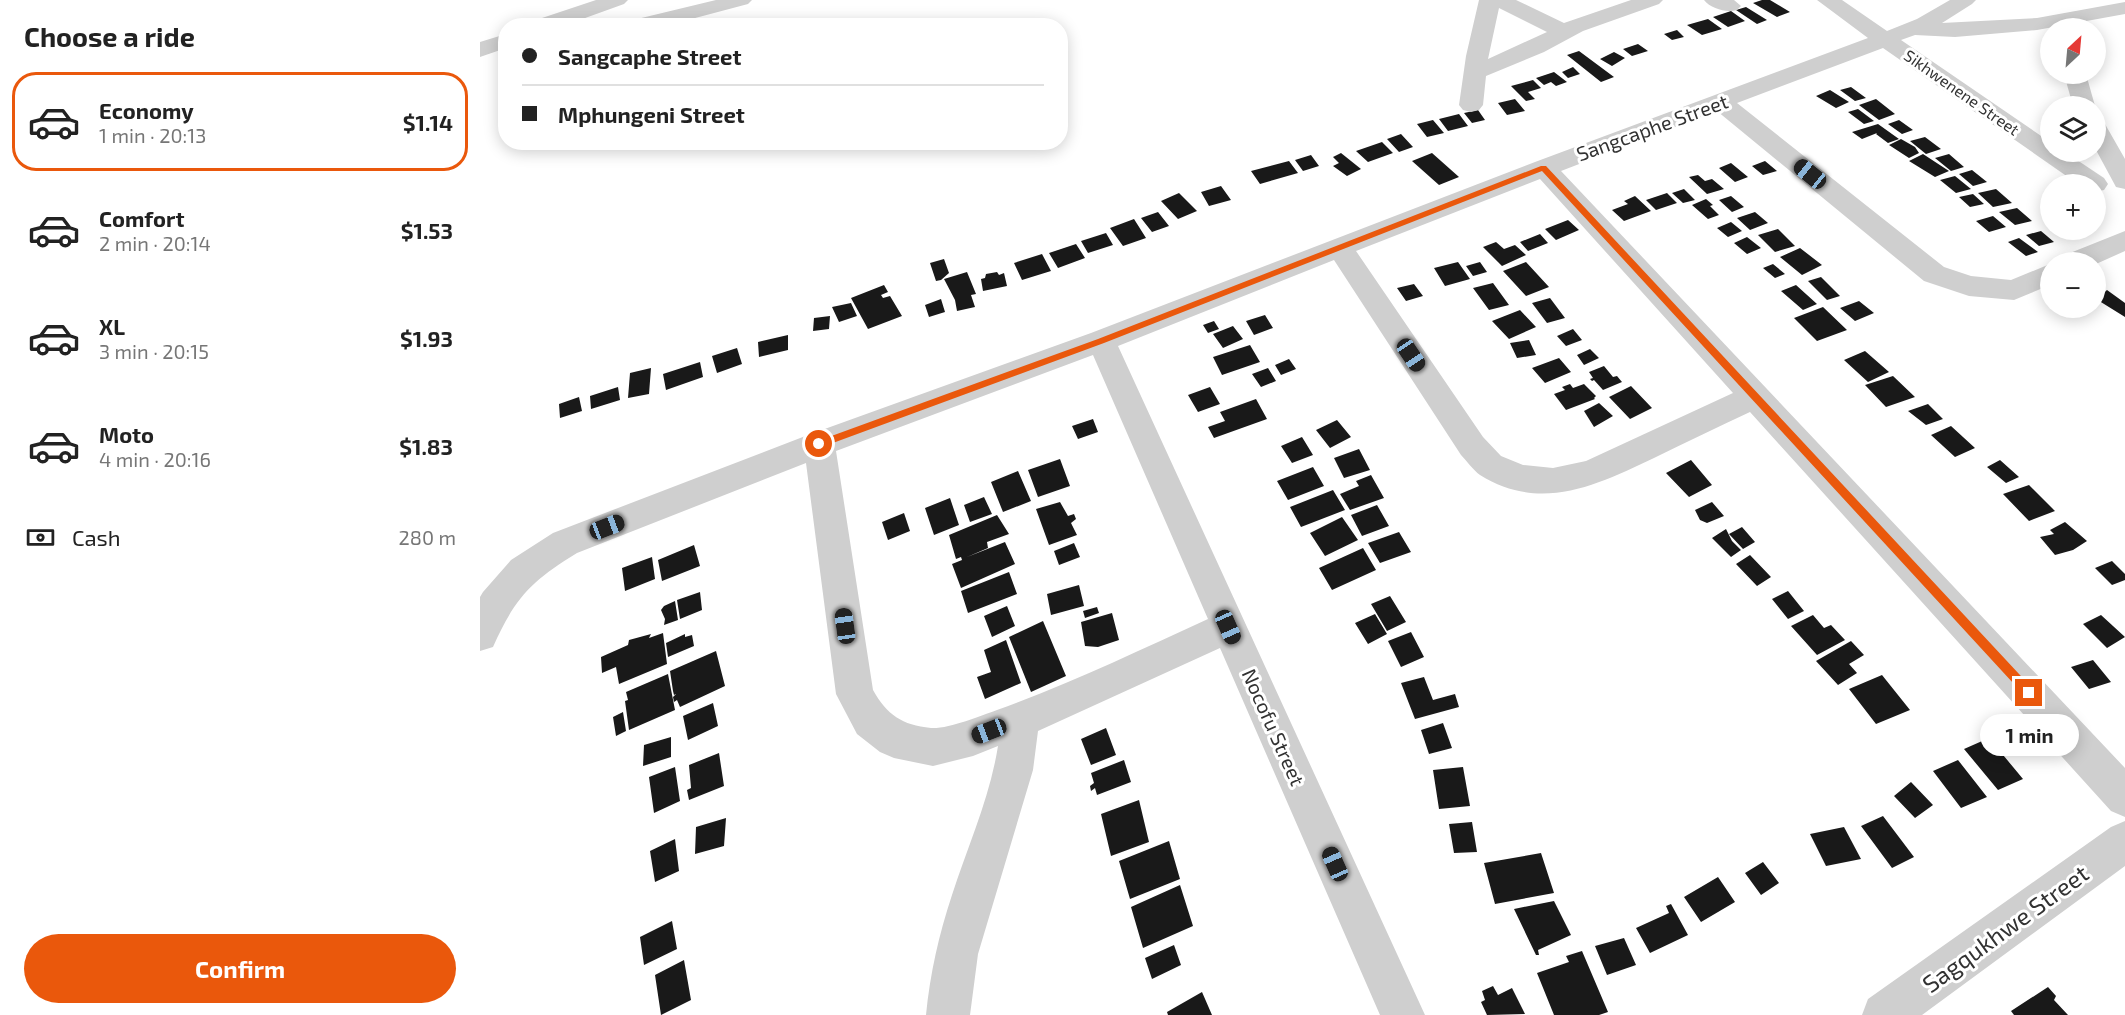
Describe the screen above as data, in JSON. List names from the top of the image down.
{
  "streets": {
    "street": [
      "Sikhwenene Street",
      "Sangcaphe Street",
      "Nocofu Street",
      "Sagqukhwe Street"
    ]
  },
  "crossings": [
    ["Sikhwenene Street", "Sangcaphe Street"],
    ["Sangcaphe Street", "Nocofu Street"]
  ],
  "north": "top right",
  "page": {
    "heading": "Choose a ride",
    "map_buttons": ["+", "−"],
    "banner": ["Sangcaphe Street", "Mphungeni Street"],
    "list": [
      {
        "name": "Economy",
        "note": "1 min · 20:13",
        "value": "$1.14"
      },
      {
        "name": "Comfort",
        "note": "2 min · 20:14",
        "value": "$1.53"
      },
      {
        "name": "XL",
        "note": "3 min · 20:15",
        "value": "$1.93"
      },
      {
        "name": "Moto",
        "note": "4 min · 20:16",
        "value": "$1.83"
      }
    ],
    "pay": ["Cash", "280 m"],
    "bubble": "1 min",
    "buttons": "Confirm"
  }
}
